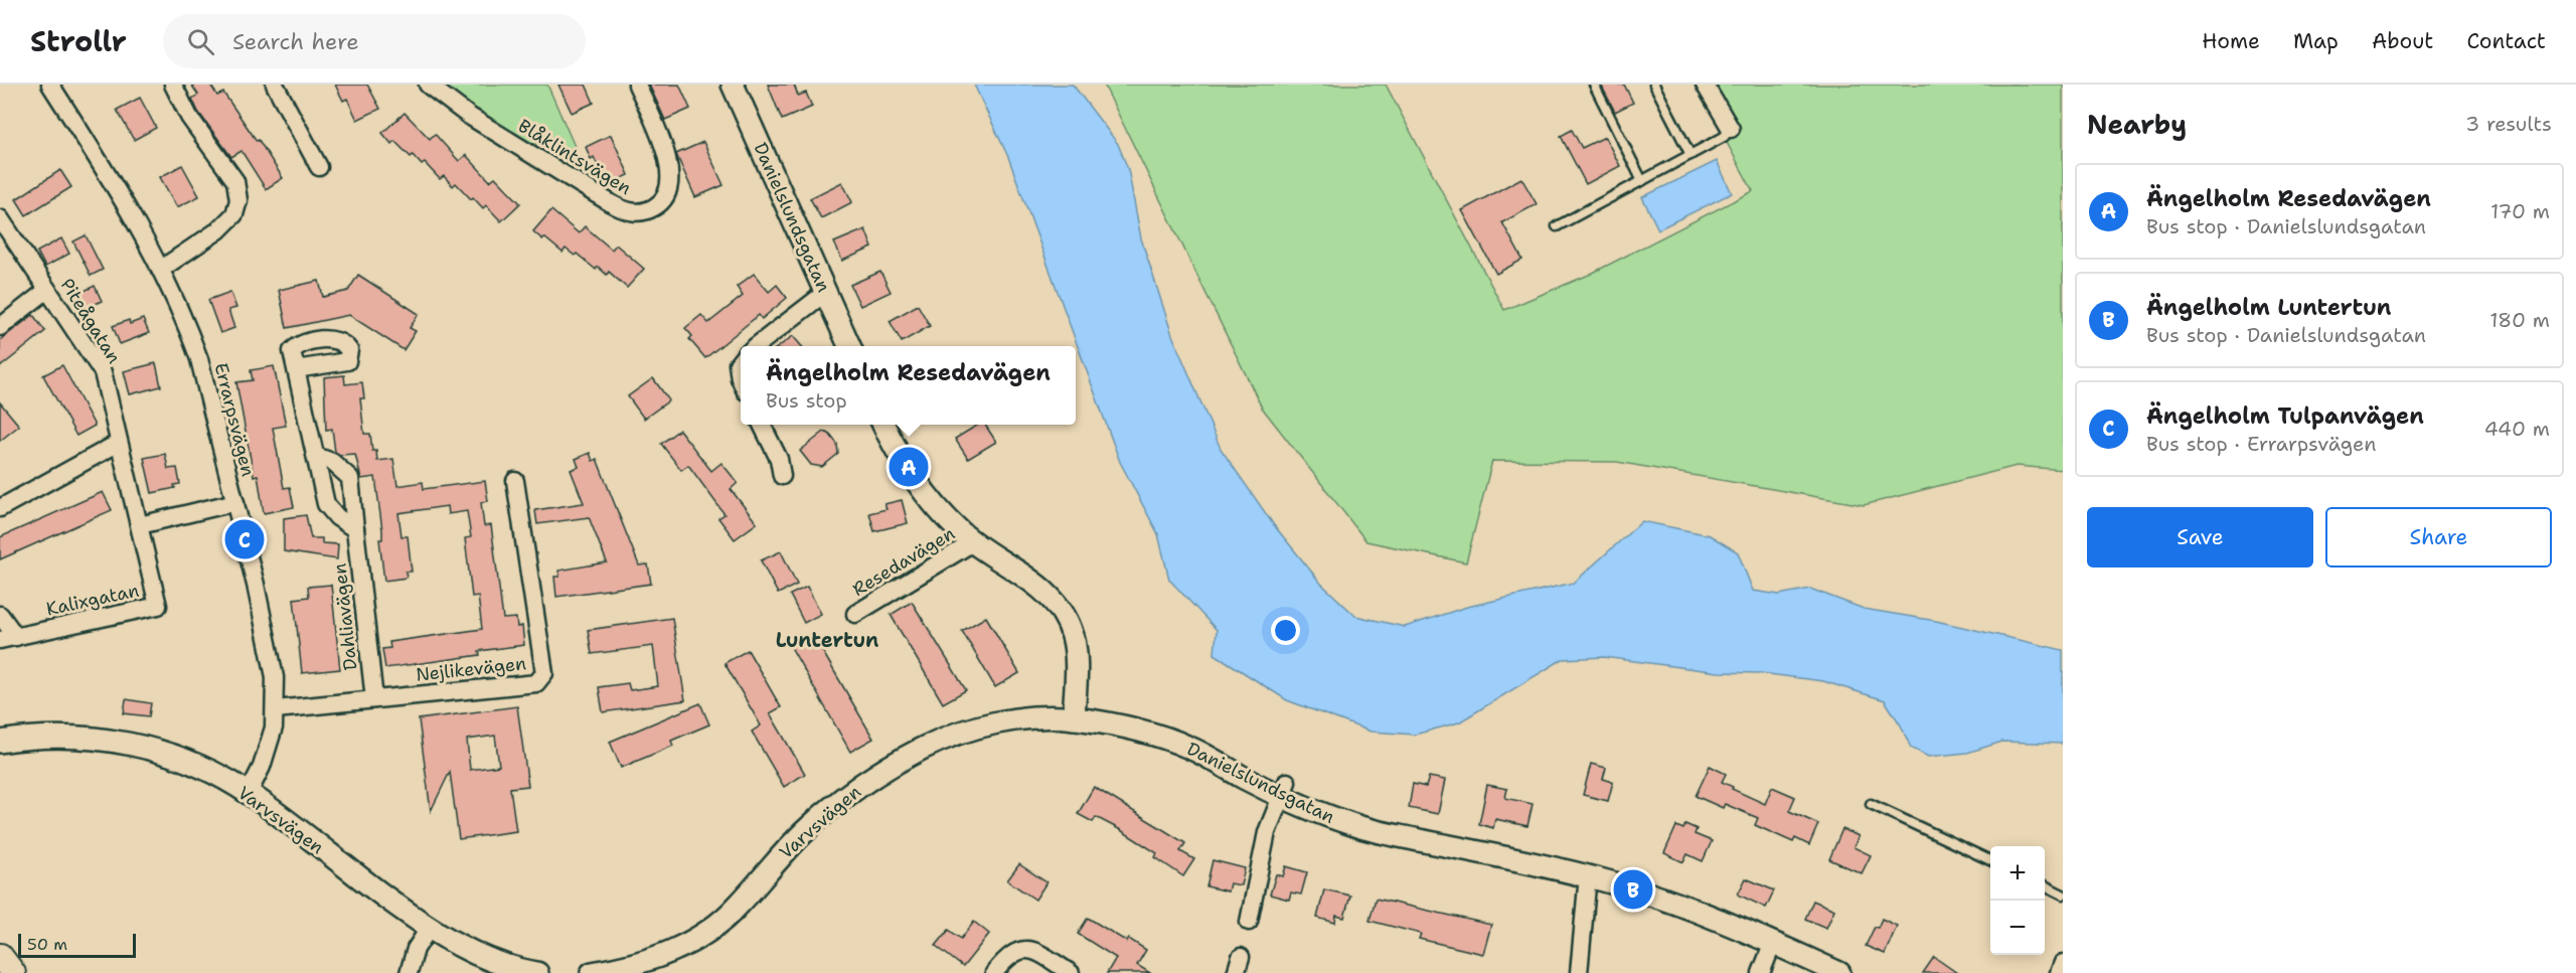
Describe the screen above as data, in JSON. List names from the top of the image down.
{
  "streets": {
    "street": [
      "Blåklintsvägen",
      "Danielslundsgatan",
      "Piteågatan",
      "Errarpsvägen",
      "Resedavägen",
      "Kalixgatan",
      "Dahliavägen",
      "Nejlikevägen",
      "Varvsvägen"
    ]
  },
  "crossings": [
    ["Danielslundsgatan", "Varvsvägen"],
    ["Piteågatan", "Kalixgatan"],
    ["Errarpsvägen", "Nejlikevägen"],
    ["Errarpsvägen", "Varvsvägen"],
    ["Dahliavägen", "Nejlikevägen"]
  ],
  "districts": ["Luntertun"],
  "scale_bar": "50 m",
  "page": {
    "header": "Strollr",
    "search": "Search here",
    "nav": [
      "Home",
      "Map",
      "About",
      "Contact"
    ],
    "heading": ["Nearby", "3 results"],
    "list": [
      {
        "mark": "A",
        "name": "Ängelholm Resedavägen",
        "note": "Bus stop · Danielslundsgatan",
        "value": "170 m"
      },
      {
        "mark": "B",
        "name": "Ängelholm Luntertun",
        "note": "Bus stop · Danielslundsgatan",
        "value": "180 m"
      },
      {
        "mark": "C",
        "name": "Ängelholm Tulpanvägen",
        "note": "Bus stop · Errarpsvägen",
        "value": "440 m"
      }
    ],
    "popup": ["Ängelholm Resedavägen", "Bus stop"],
    "pins": ["A", "C", "B"],
    "buttons": ["Save", "Share"],
    "map_buttons": ["+", "−"],
    "scale": "50 m"
  }
}
